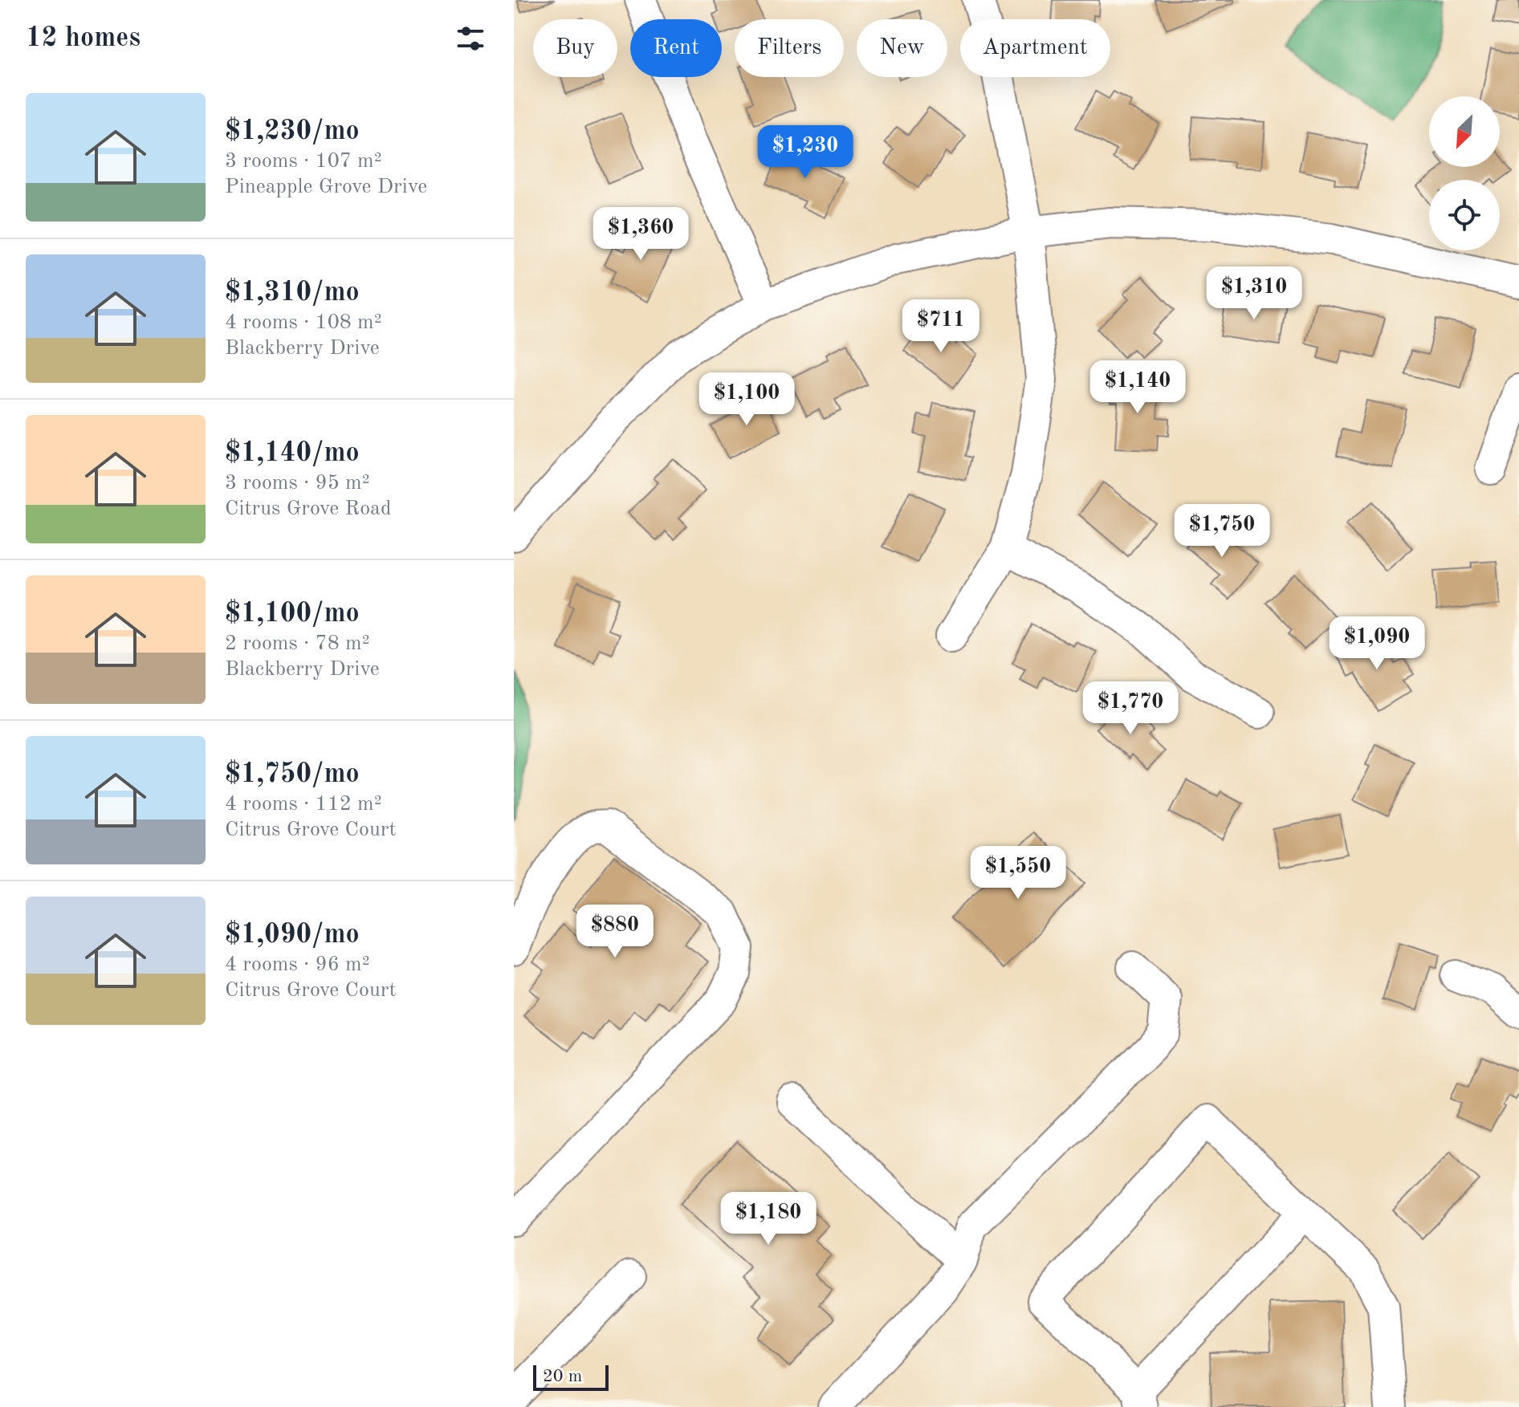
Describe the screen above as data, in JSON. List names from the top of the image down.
{
  "scale_bar": "20 m",
  "north": "bottom left",
  "page": {
    "heading": "12 homes",
    "chip": [
      "Buy",
      "Rent",
      "Filters",
      "New",
      "Apartment"
    ],
    "list": [
      {
        "name": "$1,230/mo",
        "note": "3 rooms · 107 m² · Pineapple Grove Drive"
      },
      {
        "name": "$1,310/mo",
        "note": "4 rooms · 108 m² · Blackberry Drive"
      },
      {
        "name": "$1,140/mo",
        "note": "3 rooms · 95 m² · Citrus Grove Road"
      },
      {
        "name": "$1,100/mo",
        "note": "2 rooms · 78 m² · Blackberry Drive"
      },
      {
        "name": "$1,750/mo",
        "note": "4 rooms · 112 m² · Citrus Grove Court"
      },
      {
        "name": "$1,090/mo",
        "note": "4 rooms · 96 m² · Citrus Grove Court"
      }
    ],
    "price": [
      "$1,230",
      "$1,360",
      "$1,310",
      "$711",
      "$1,140",
      "$1,100",
      "$1,750",
      "$1,090",
      "$1,770",
      "$1,550",
      "$880",
      "$1,180"
    ],
    "scale": "20 m"
  }
}
